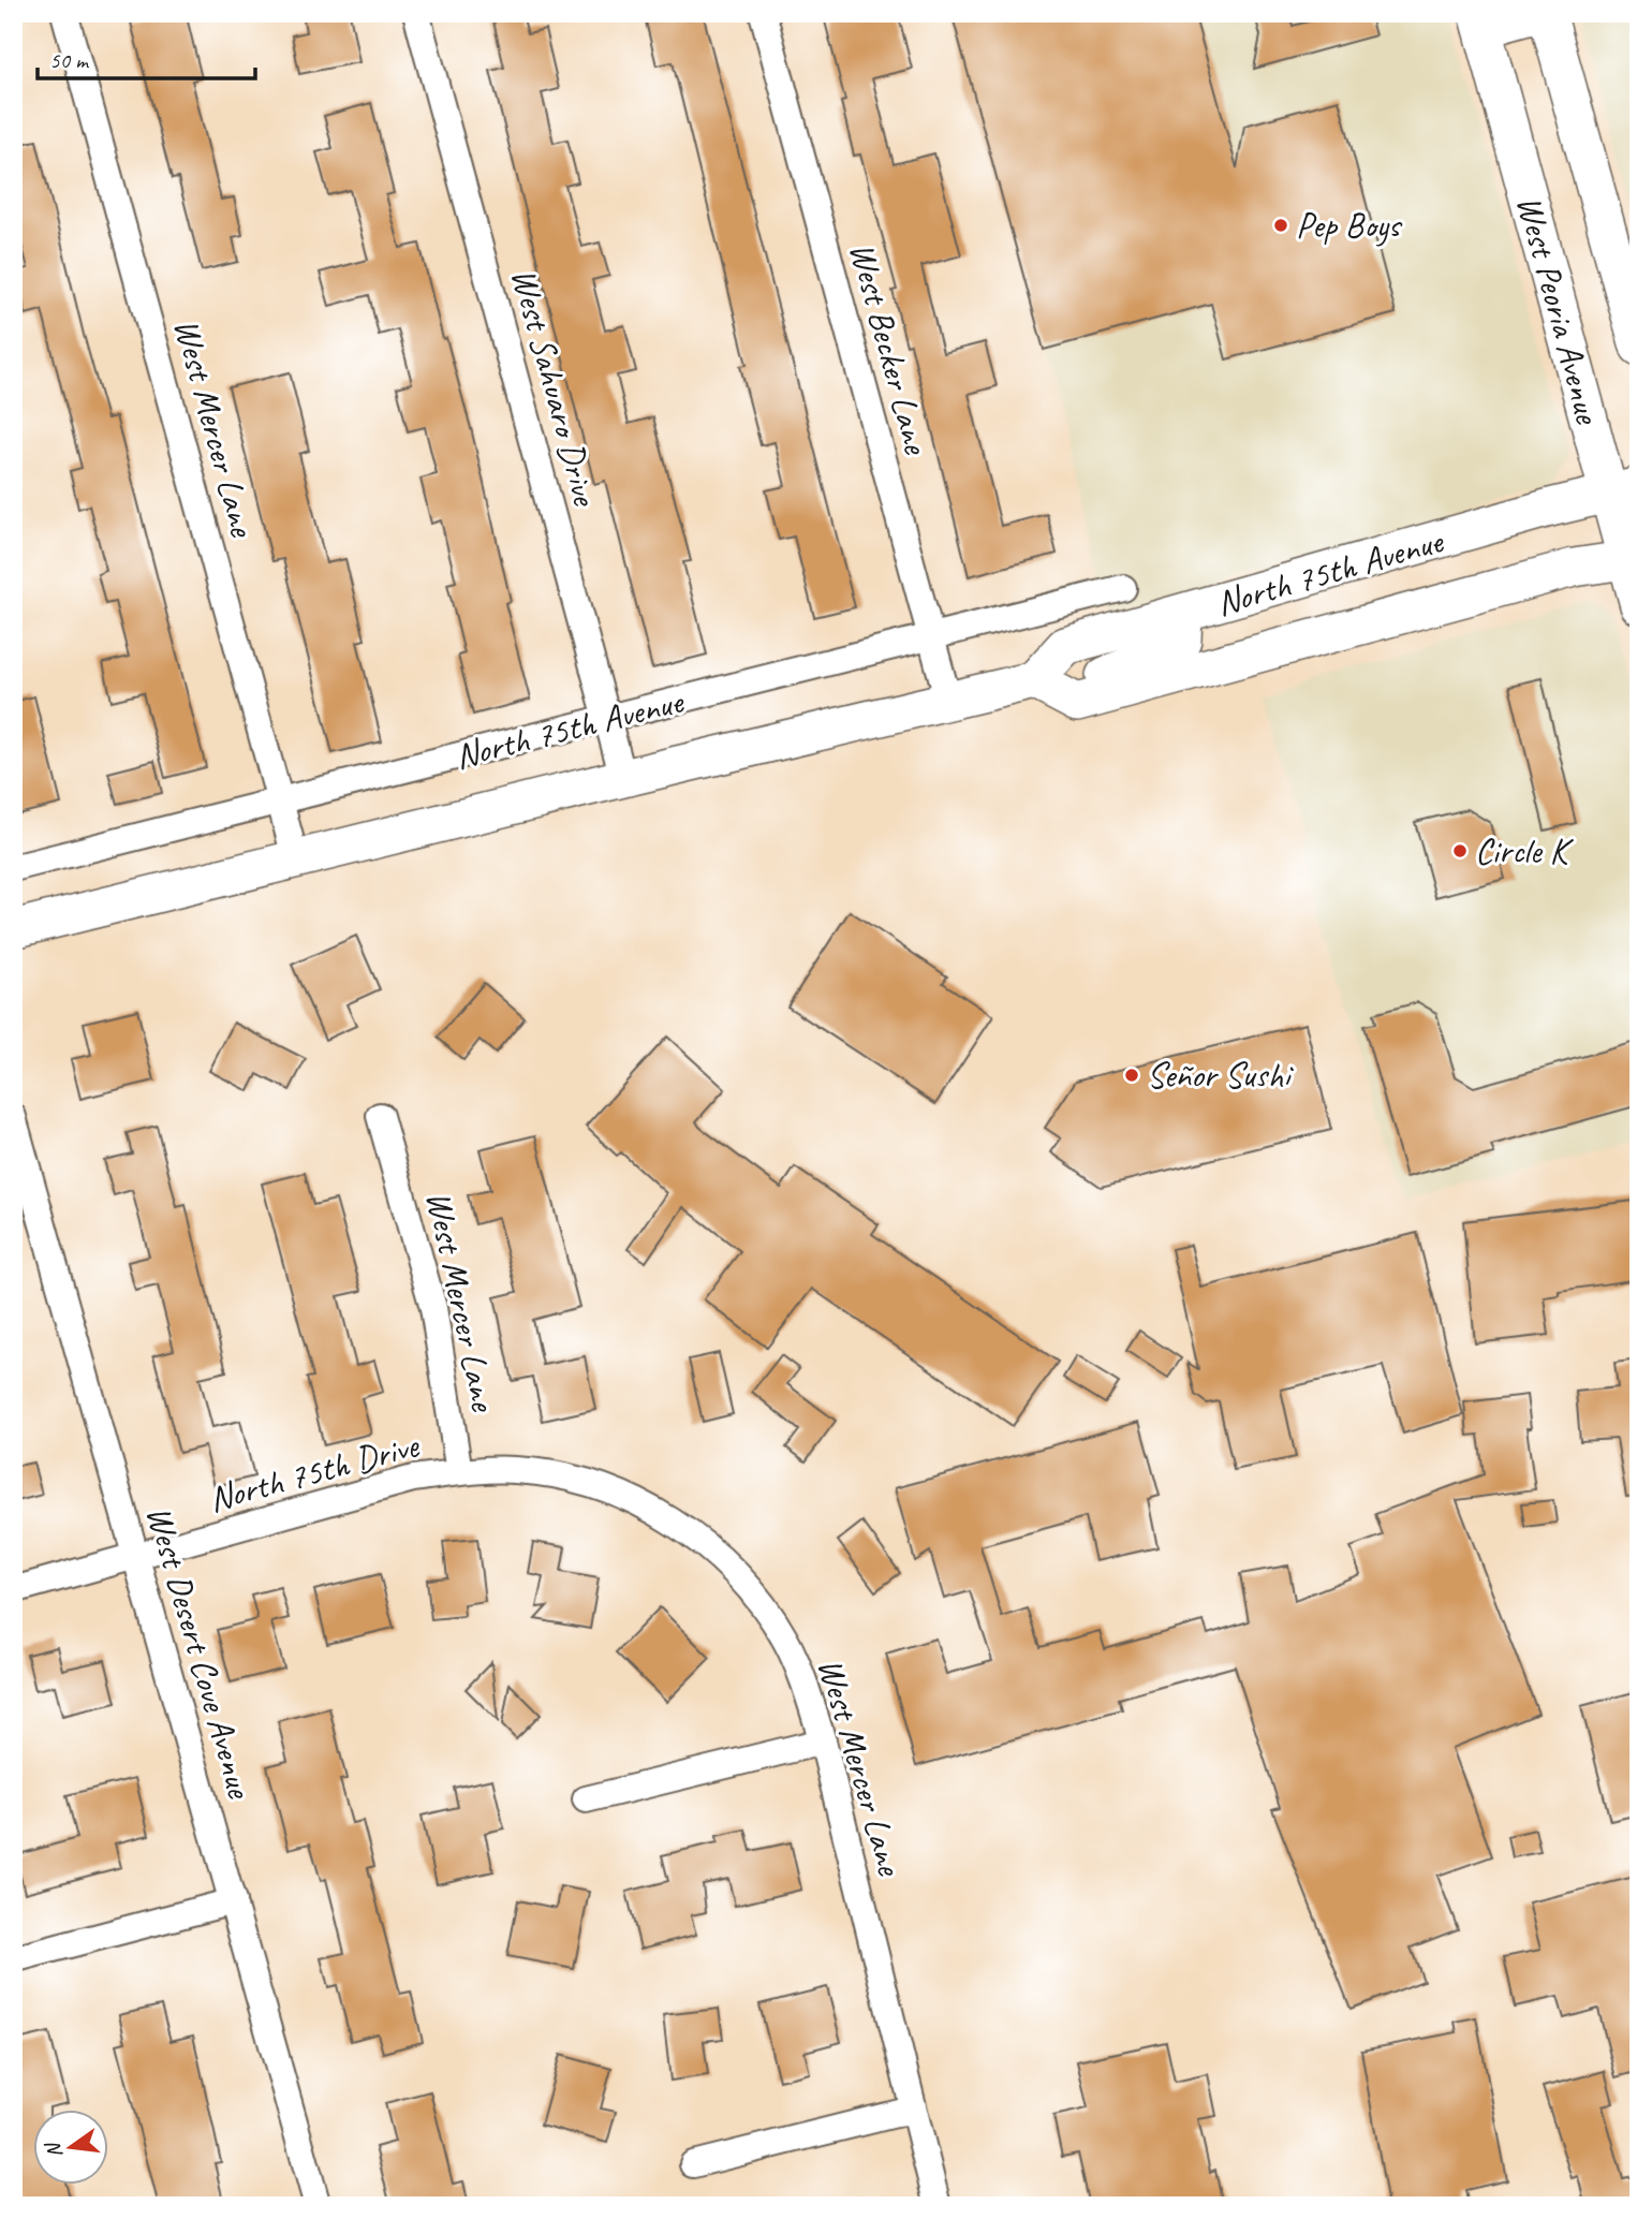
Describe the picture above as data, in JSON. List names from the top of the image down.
{
  "streets": {
    "main road": ["West Peoria Avenue", "North 75th Avenue"],
    "street": [
      "West Becker Lane",
      "West Sahuaro Drive",
      "West Mercer Lane",
      "North 75th Drive",
      "West Desert Cove Avenue"
    ]
  },
  "crossings": [
    ["West Peoria Avenue", "North 75th Avenue"],
    ["West Becker Lane", "North 75th Avenue"],
    ["West Sahuaro Drive", "North 75th Avenue"],
    ["West Mercer Lane", "North 75th Avenue"],
    ["West Mercer Lane", "North 75th Drive"],
    ["North 75th Drive", "West Desert Cove Avenue"]
  ],
  "places": ["Pep Boys", "Circle K", "Señor Sushi"],
  "scale_bar": "50 m",
  "north": "left"
}
